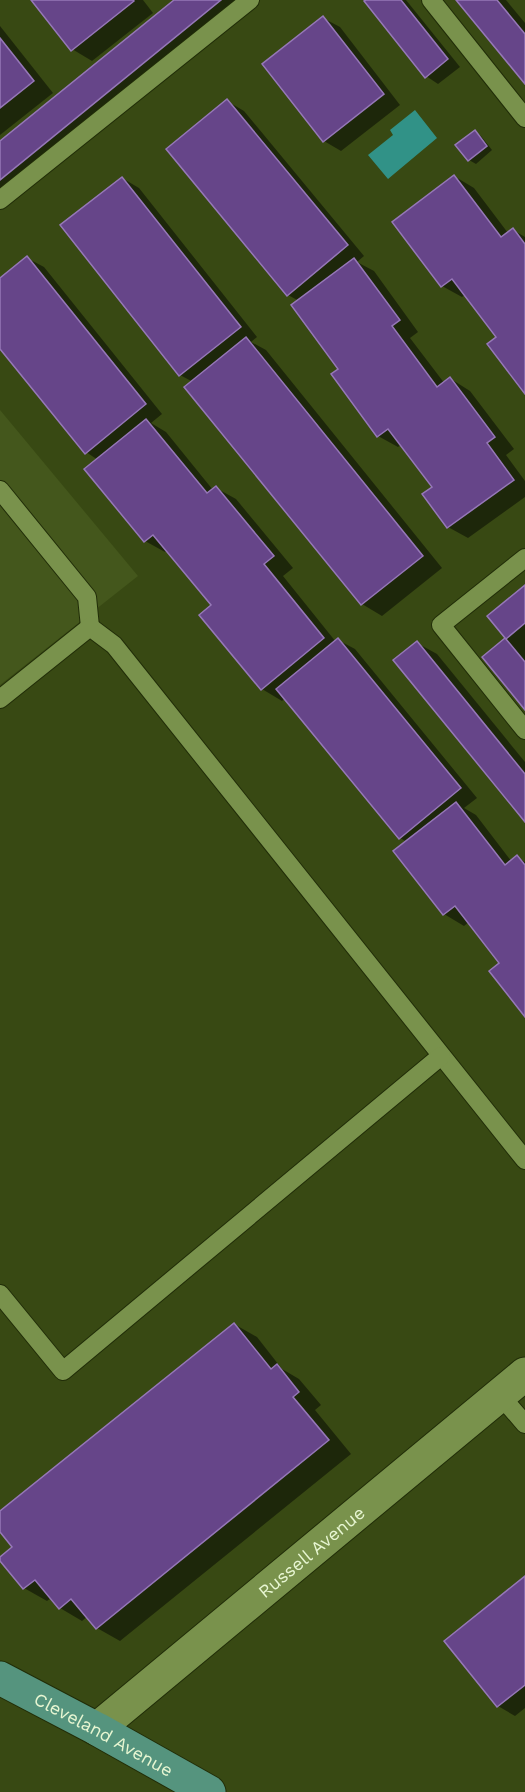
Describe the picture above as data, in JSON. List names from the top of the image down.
{
  "streets": {
    "main road": ["Cleveland Avenue"],
    "street": ["Russell Avenue"]
  },
  "crossings": [
    ["Russell Avenue", "Cleveland Avenue"]
  ]
}
